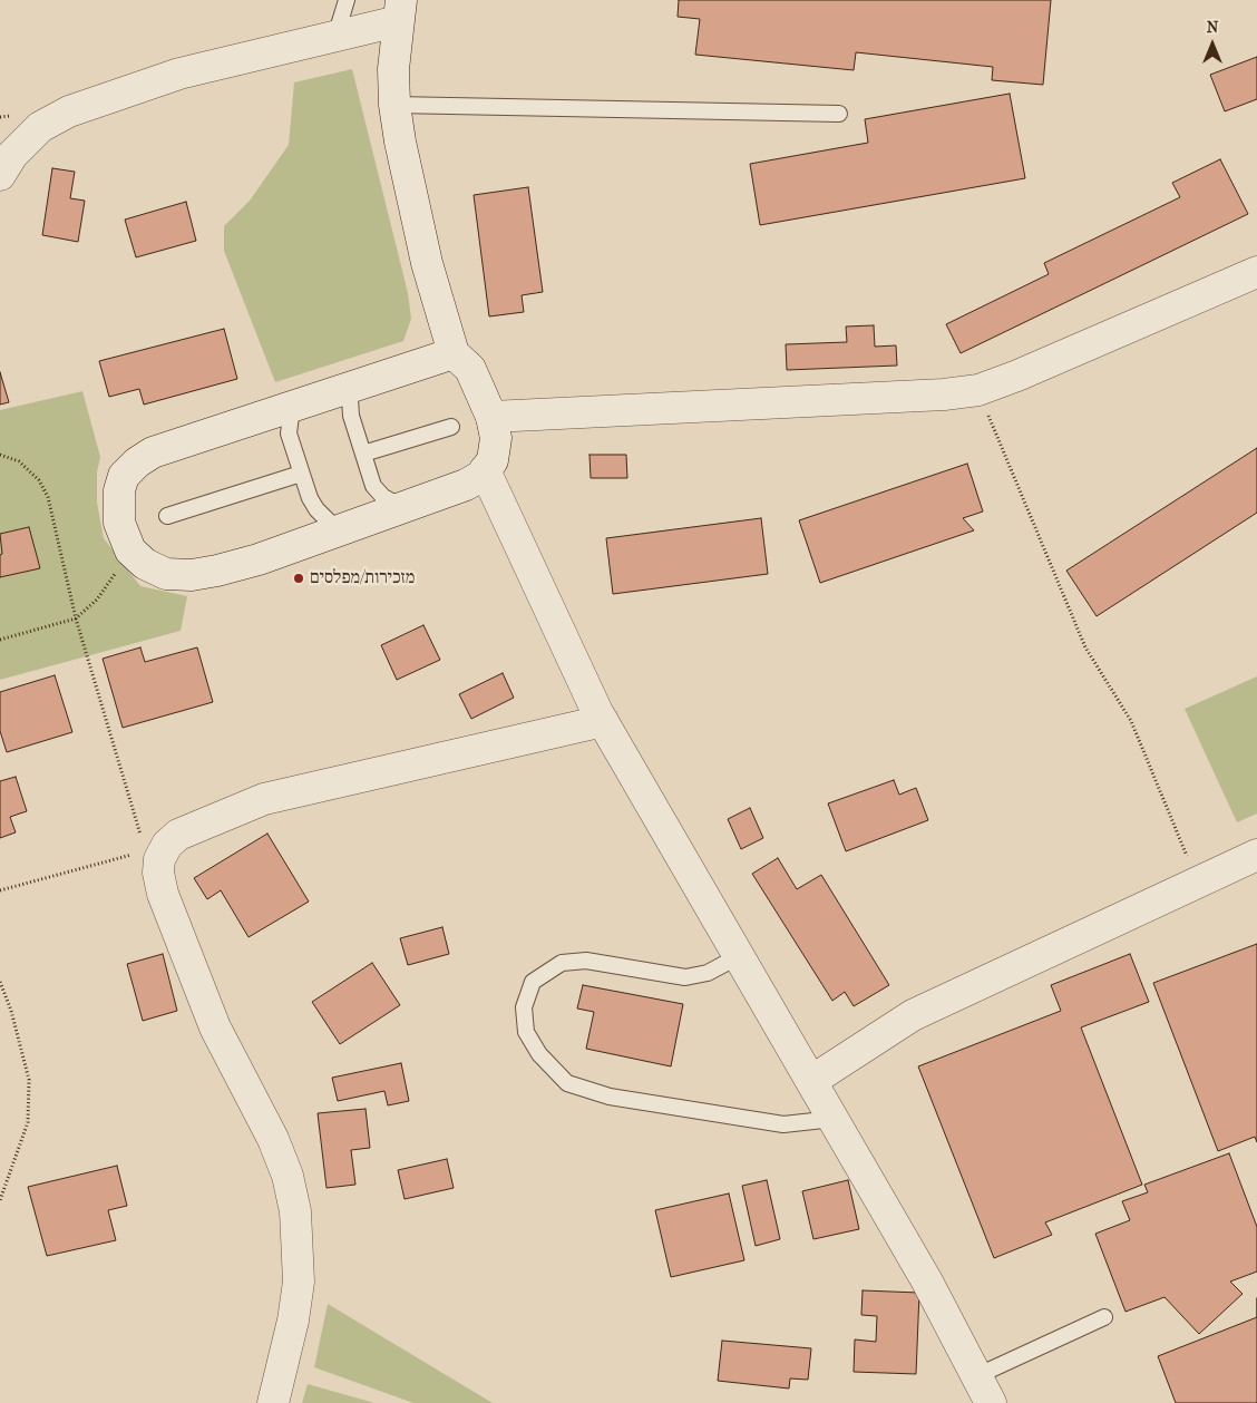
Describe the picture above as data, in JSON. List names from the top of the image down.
{
  "places": ["מזכירות/מפלסים"],
  "north": "top"
}
